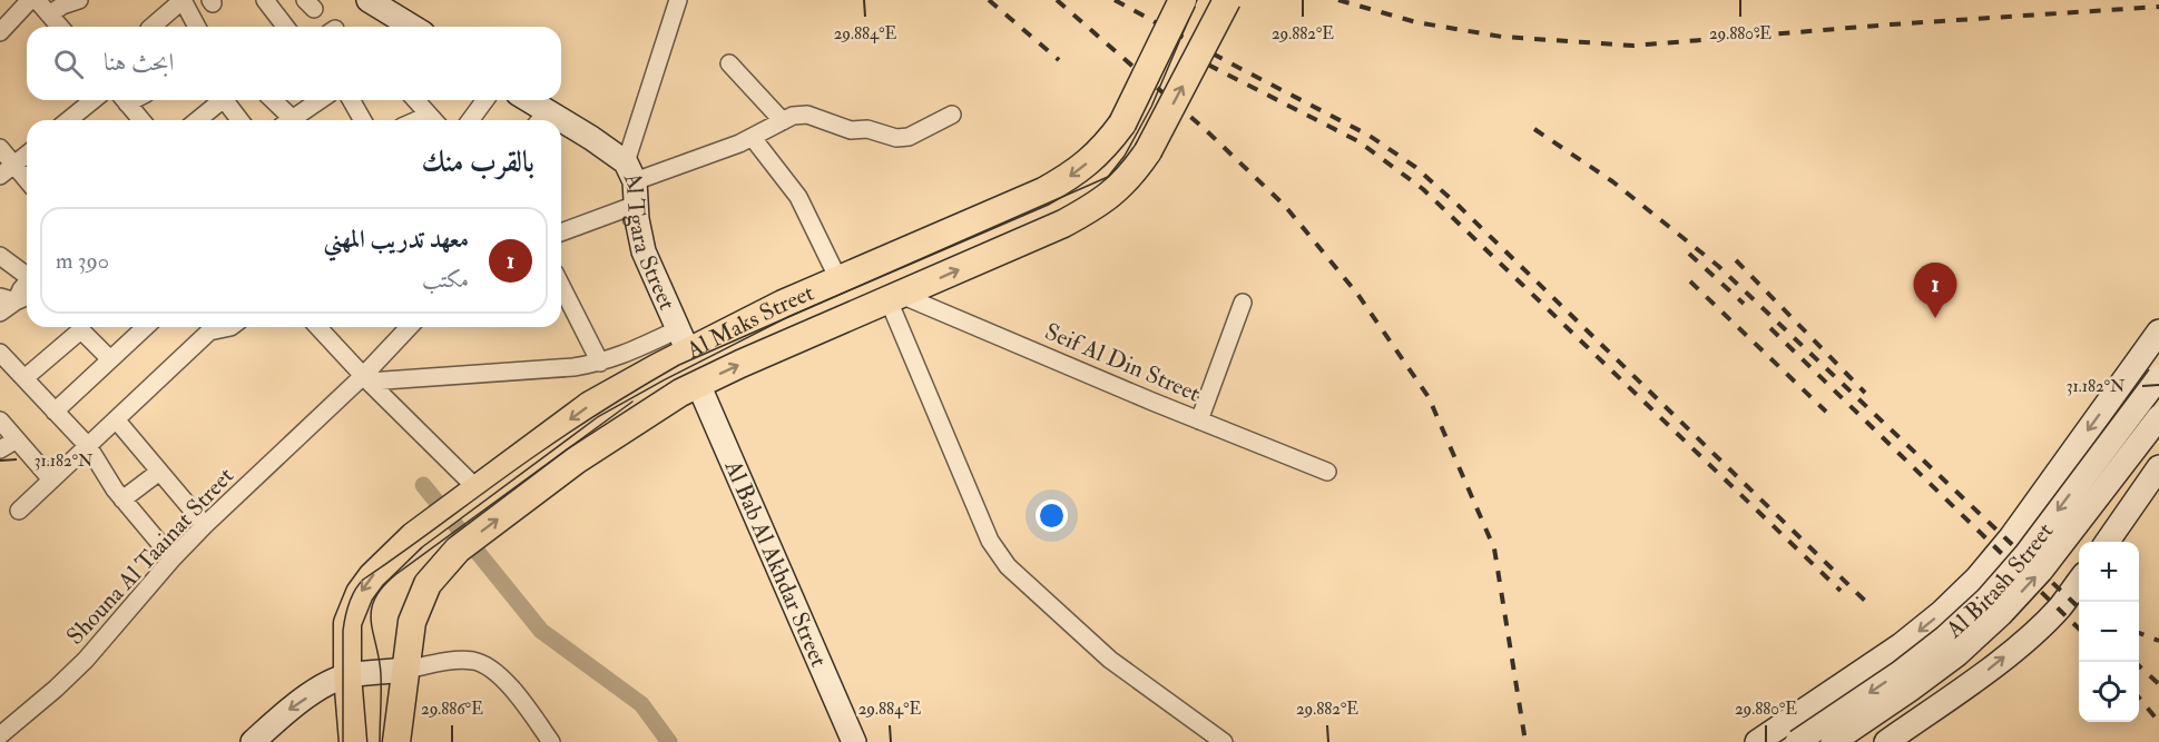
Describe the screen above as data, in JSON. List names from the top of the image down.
{
  "streets": {
    "main road": ["Al Maks Street"],
    "street": [
      "Al Tgara Street",
      "Seif Al Din Street",
      "Shouna Al Taainat Street",
      "Al Bab Al Akhdar Street",
      "Al Bitash Street"
    ]
  },
  "crossings": [
    ["Al Tgara Street", "Al Maks Street"],
    ["Al Maks Street", "Seif Al Din Street"],
    ["Al Maks Street", "Al Bab Al Akhdar Street"]
  ],
  "page": {
    "search": "ابحث هنا",
    "heading": "بالقرب منك",
    "list": [
      {
        "mark": "1",
        "name": "معهد تدريب المهني",
        "note": "مكتب",
        "value": "390 m"
      }
    ],
    "pins": "1",
    "map_buttons": ["+", "−"]
  },
  "coordinates": [
    "29.884°E",
    "29.882°E",
    "29.880°E",
    "31.182°N",
    "29.886°E"
  ]
}
